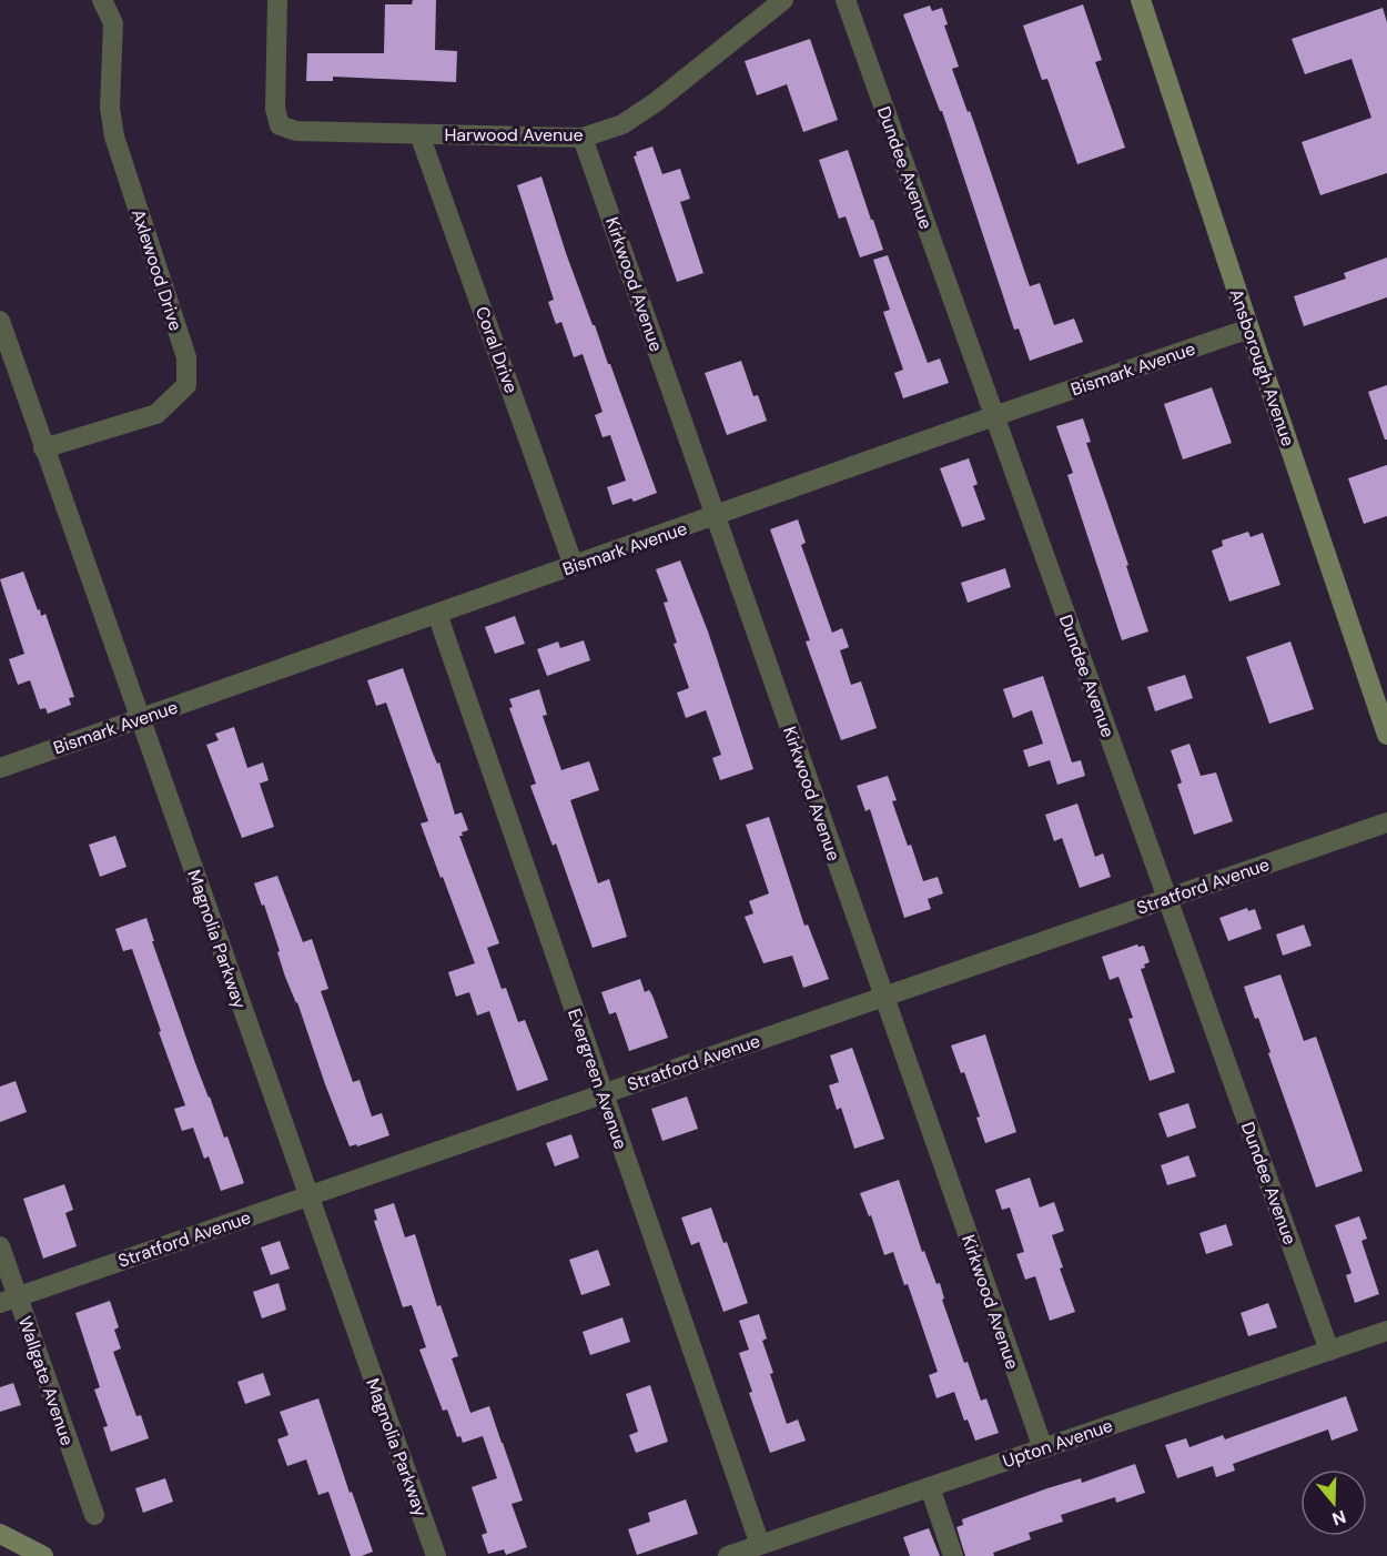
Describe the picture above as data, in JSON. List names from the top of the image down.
{
  "streets": {
    "main road": ["Ansborough Avenue"],
    "street": [
      "Harwood Avenue",
      "Dundee Avenue",
      "Axlewood Drive",
      "Kirkwood Avenue",
      "Coral Drive",
      "Bismark Avenue",
      "Stratford Avenue",
      "Magnolia Parkway",
      "Evergreen Avenue",
      "Wallgate Avenue",
      "Upton Avenue"
    ]
  },
  "crossings": [
    ["Harwood Avenue", "Kirkwood Avenue"],
    ["Harwood Avenue", "Coral Drive"],
    ["Dundee Avenue", "Bismark Avenue"],
    ["Dundee Avenue", "Stratford Avenue"],
    ["Dundee Avenue", "Upton Avenue"],
    ["Axlewood Drive", "Magnolia Parkway"],
    ["Kirkwood Avenue", "Bismark Avenue"],
    ["Kirkwood Avenue", "Stratford Avenue"],
    ["Kirkwood Avenue", "Upton Avenue"],
    ["Coral Drive", "Bismark Avenue"],
    ["Ansborough Avenue", "Bismark Avenue"],
    ["Bismark Avenue", "Magnolia Parkway"],
    ["Bismark Avenue", "Evergreen Avenue"],
    ["Stratford Avenue", "Magnolia Parkway"],
    ["Stratford Avenue", "Evergreen Avenue"],
    ["Stratford Avenue", "Wallgate Avenue"],
    ["Evergreen Avenue", "Upton Avenue"]
  ],
  "north": "bottom"
}
